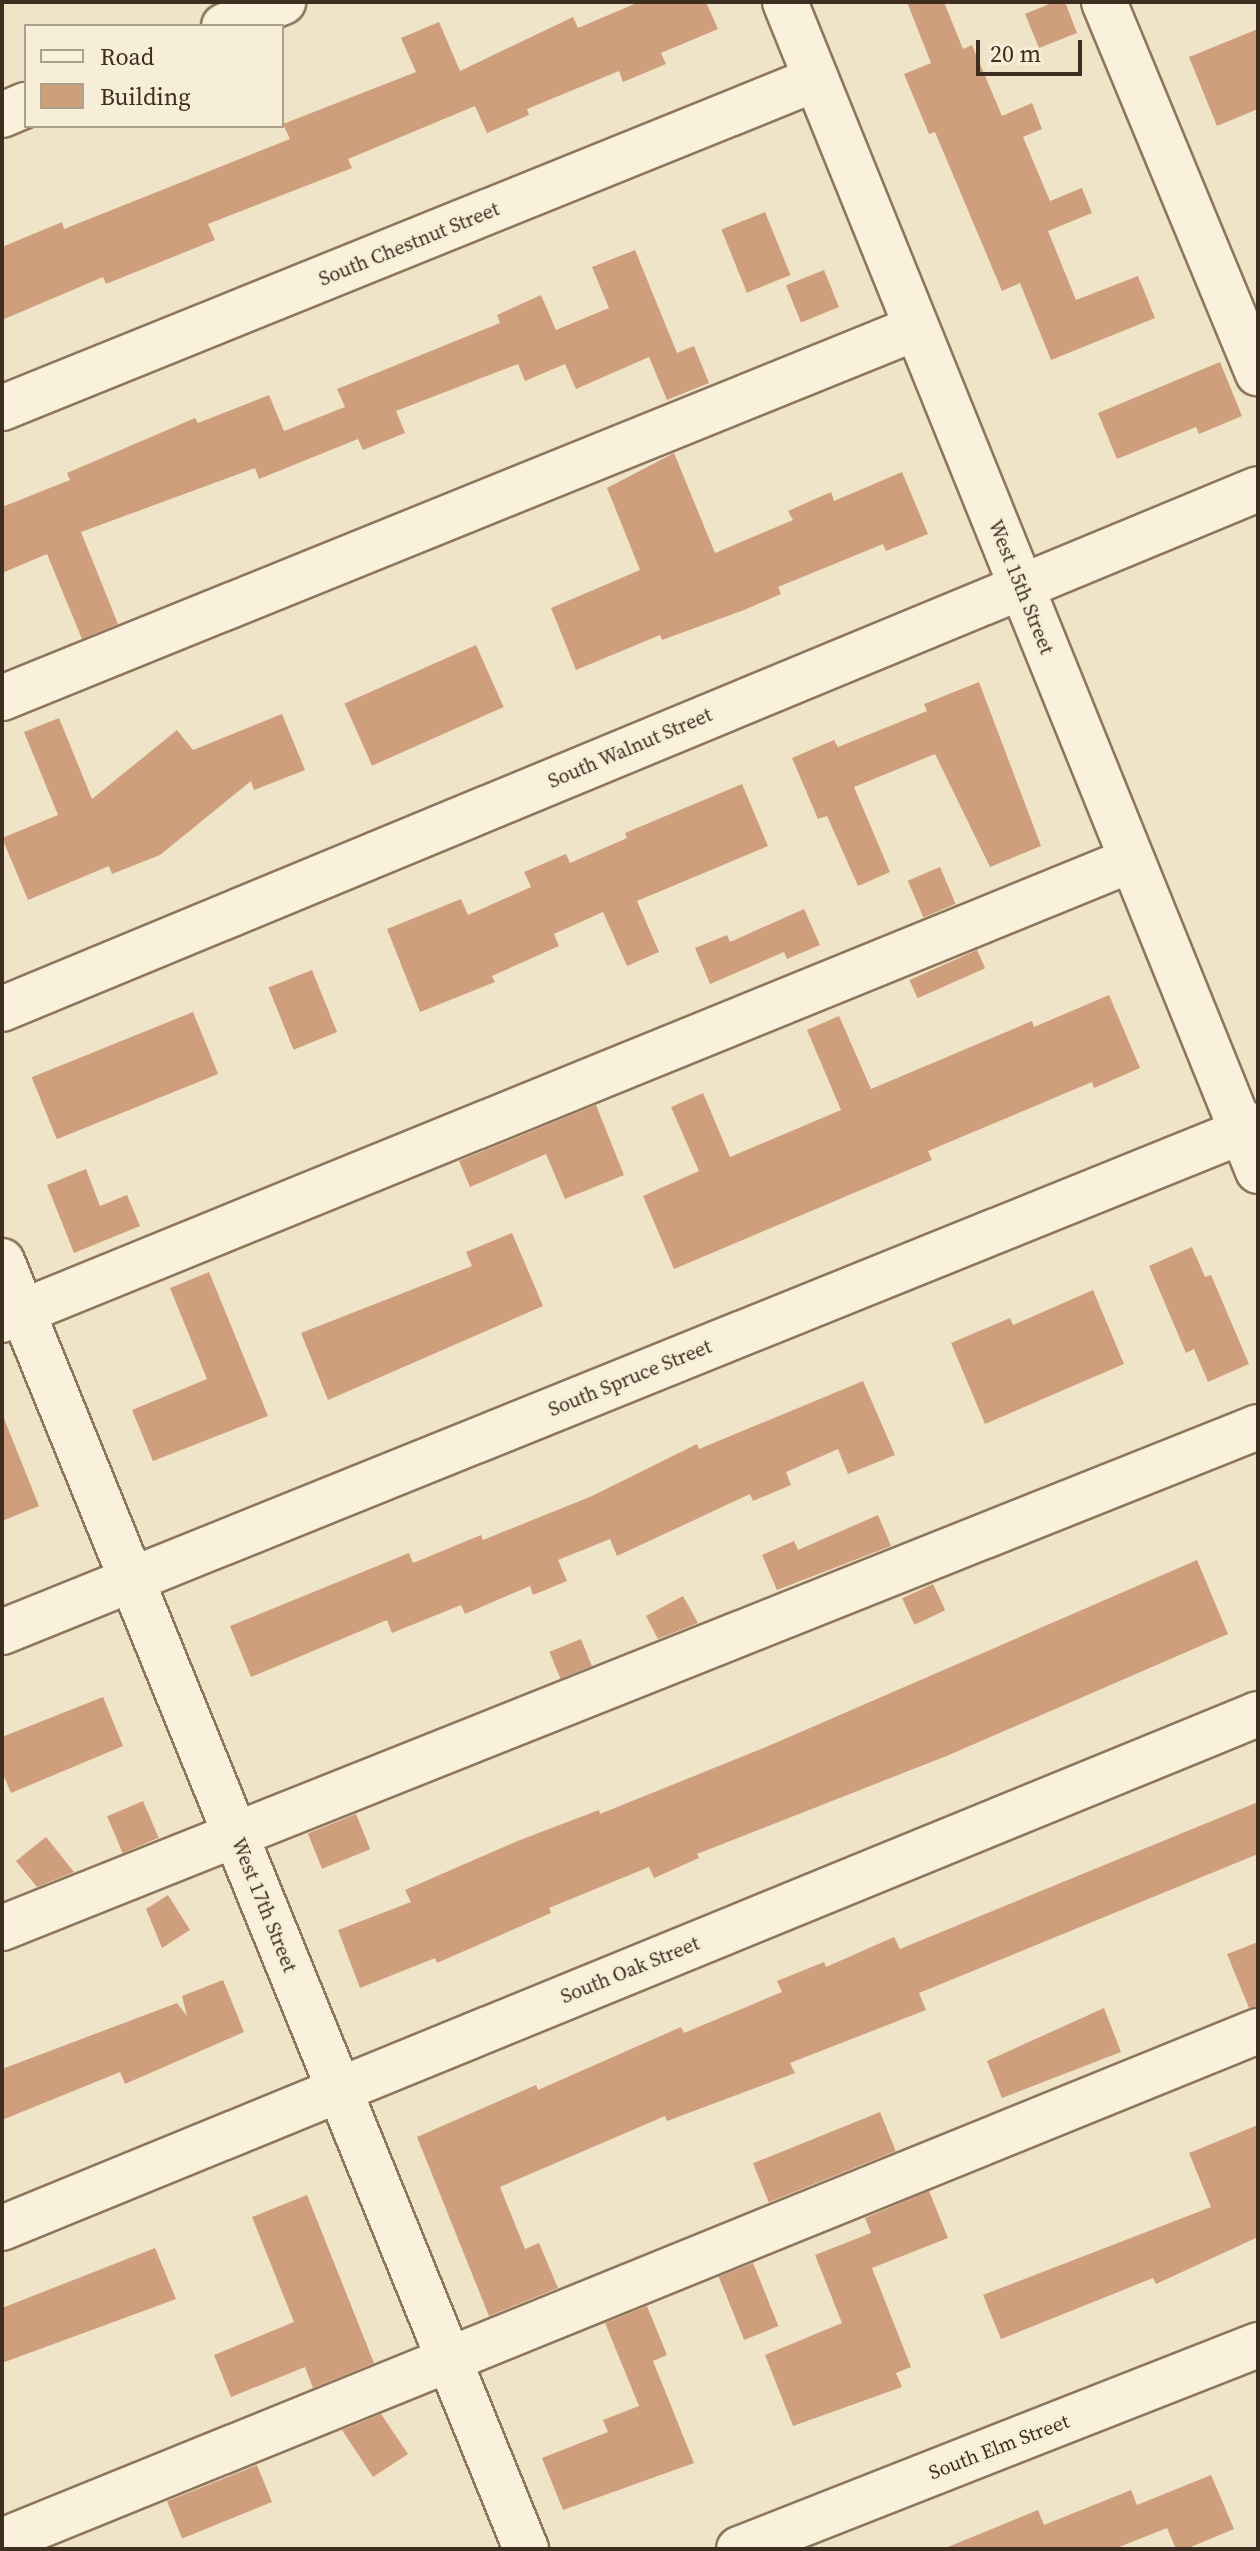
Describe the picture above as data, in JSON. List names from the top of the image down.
{
  "streets": {
    "street": [
      "South Chestnut Street",
      "West 15th Street",
      "South Walnut Street",
      "South Spruce Street",
      "West 17th Street",
      "South Oak Street",
      "South Elm Street"
    ]
  },
  "crossings": [
    ["South Chestnut Street", "West 15th Street"],
    ["West 15th Street", "South Walnut Street"],
    ["West 15th Street", "South Spruce Street"],
    ["South Spruce Street", "West 17th Street"],
    ["West 17th Street", "South Oak Street"]
  ],
  "legend": ["Road", "Building"],
  "scale_bar": "20 m"
}
